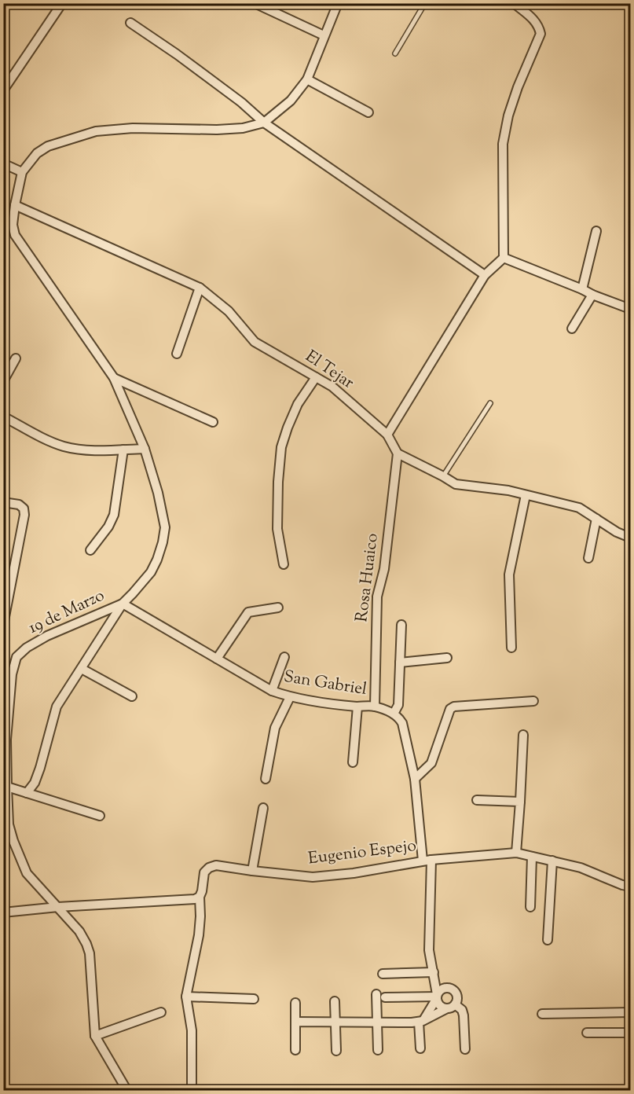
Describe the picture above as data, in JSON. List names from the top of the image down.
{
  "streets": {
    "street": [
      "El Tejar",
      "Rosa Huaico",
      "19 de Marzo",
      "San Gabriel",
      "Eugenio Espejo"
    ]
  },
  "crossings": [
    ["El Tejar", "Rosa Huaico"],
    ["El Tejar", "19 de Marzo"],
    ["Rosa Huaico", "San Gabriel"],
    ["19 de Marzo", "San Gabriel"]
  ]
}
